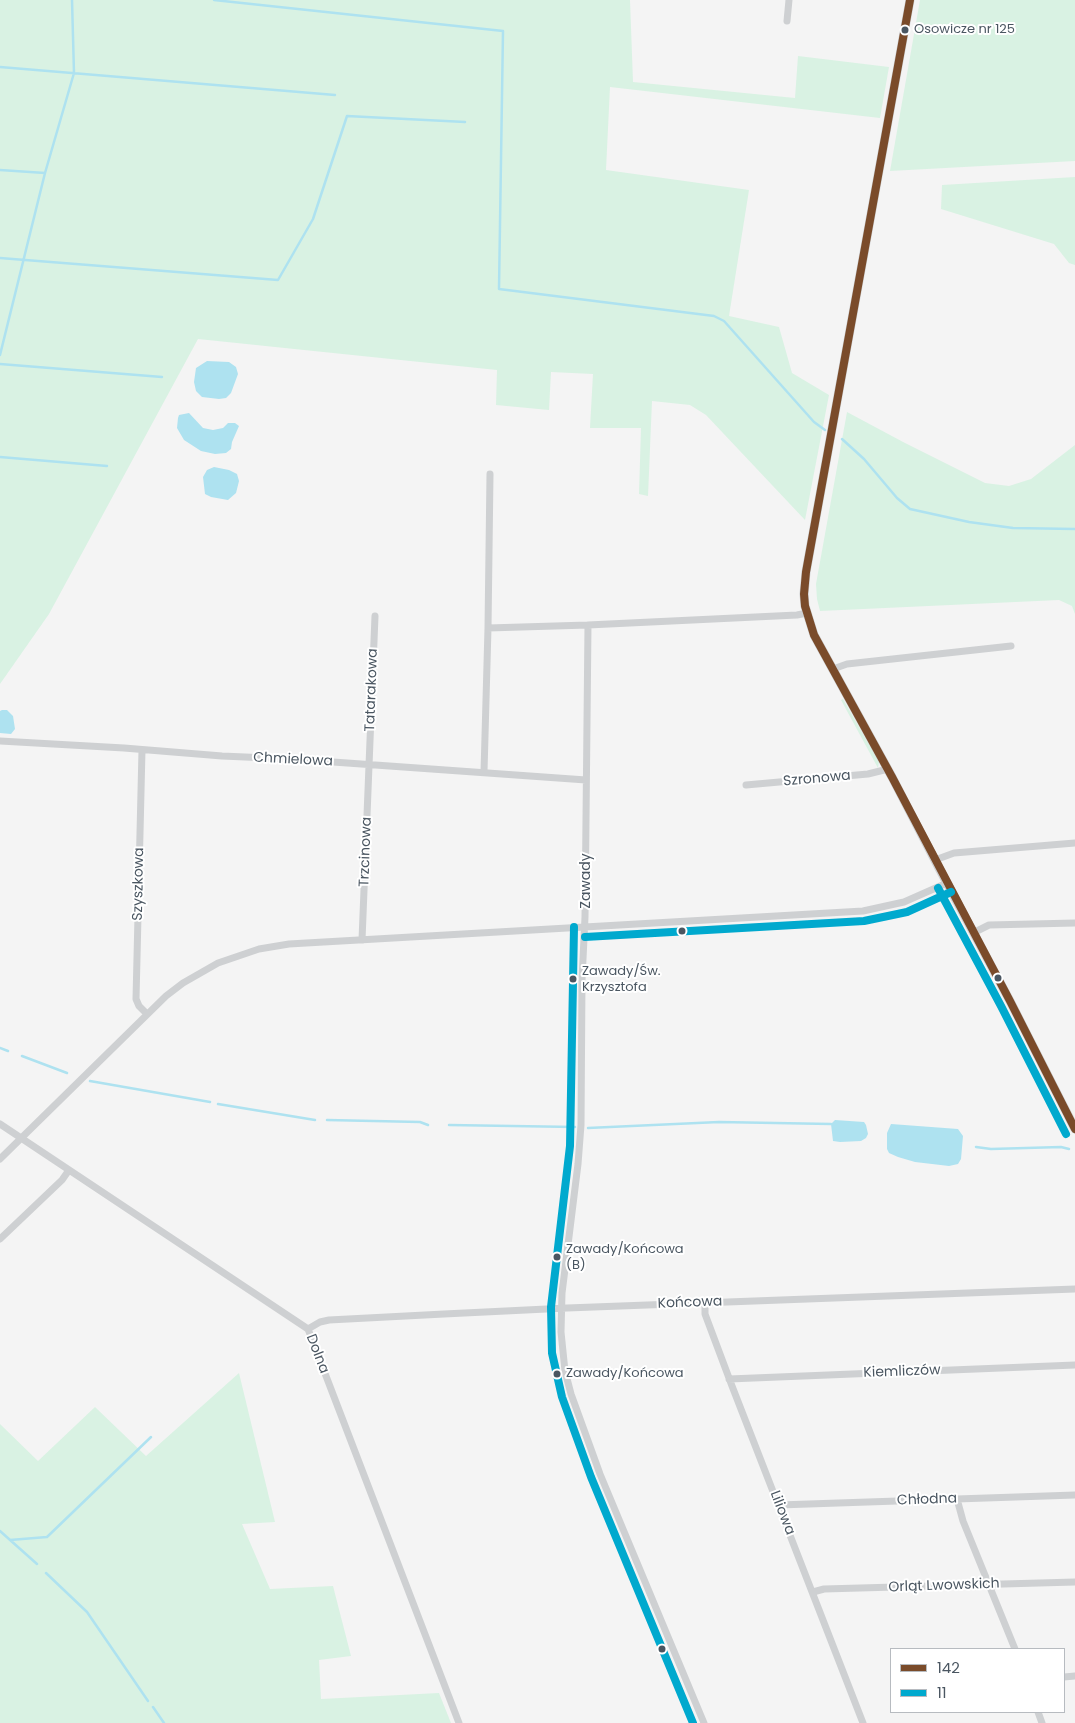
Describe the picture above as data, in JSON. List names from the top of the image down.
{
  "streets": {
    "street": [
      "Tatarakowa",
      "Chmielowa",
      "Szronowa",
      "Trzcinowa",
      "Zawady",
      "Szyszkowa",
      "Końcowa",
      "Dolna",
      "Kiemliczów",
      "Chłodna",
      "Liliowa",
      "Orląt Lwowskich"
    ]
  },
  "crossings": [
    ["Tatarakowa", "Chmielowa"],
    ["Tatarakowa", "Trzcinowa"],
    ["Chmielowa", "Trzcinowa"],
    ["Chmielowa", "Zawady"],
    ["Chmielowa", "Szyszkowa"],
    ["Zawady", "Końcowa"],
    ["Końcowa", "Dolna"],
    ["Końcowa", "Liliowa"],
    ["Kiemliczów", "Liliowa"],
    ["Chłodna", "Liliowa"],
    ["Liliowa", "Orląt Lwowskich"]
  ],
  "places": [
    "Osowicze nr 125",
    "Zawady/Św. Krzysztofa",
    "Zawady/Końcowa (B)",
    "Zawady/Końcowa"
  ],
  "lines": ["transit line 142", "transit line 11"],
  "legend": ["142", "11"]
}
